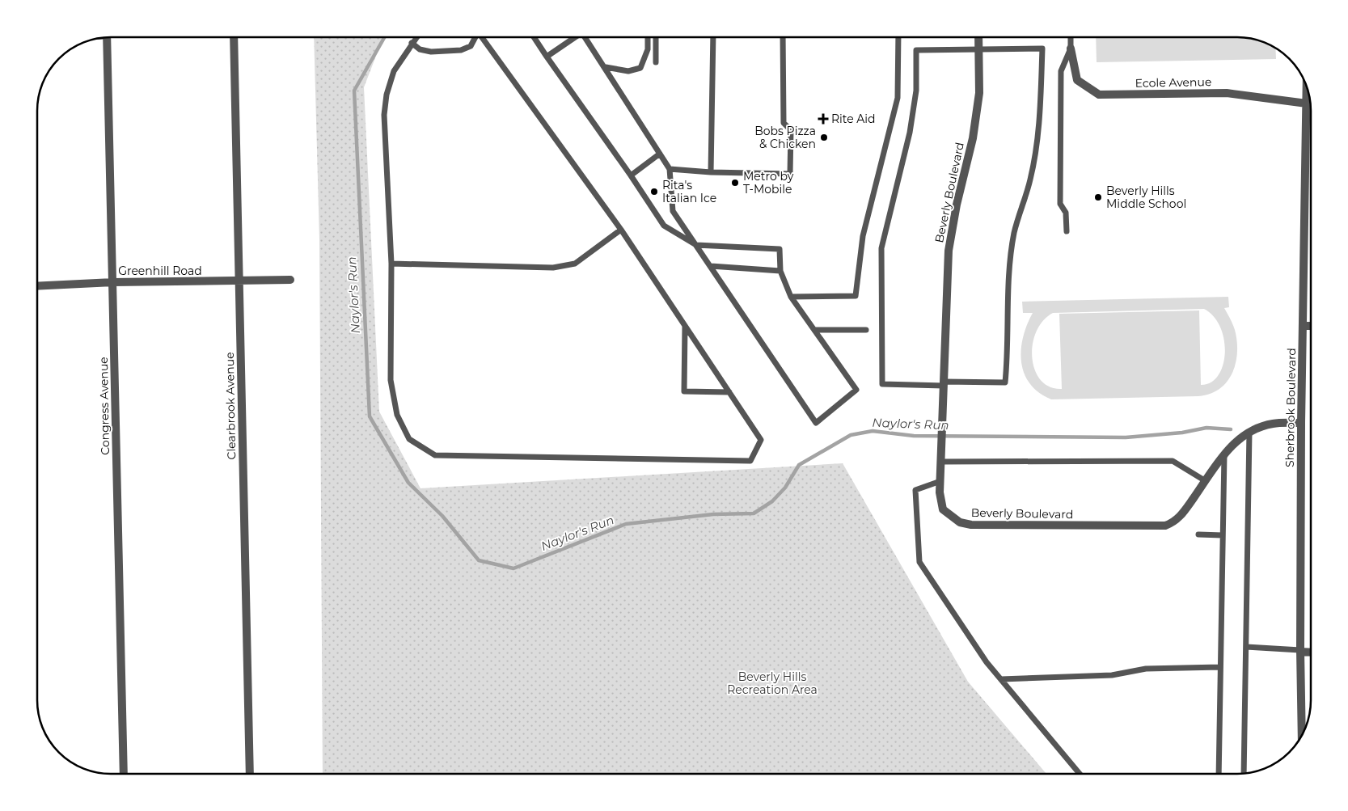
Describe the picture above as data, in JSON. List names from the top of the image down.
{
  "streets": {
    "street": [
      "Ecole Avenue",
      "Beverly Boulevard",
      "Greenhill Road",
      "Congress Avenue",
      "Clearbrook Avenue",
      "Sherbrook Boulevard"
    ]
  },
  "crossings": [
    ["Ecole Avenue", "Sherbrook Boulevard"],
    ["Beverly Boulevard", "Sherbrook Boulevard"],
    ["Greenhill Road", "Congress Avenue"],
    ["Greenhill Road", "Clearbrook Avenue"]
  ],
  "water": ["Naylor's Run"],
  "parks": ["Beverly Hills Recreation Area"],
  "places": {
    "health": ["Rite Aid"],
    "other": [
      "Bobs Pizza & Chicken",
      "Metro by T-Mobile",
      "Rita's Italian Ice",
      "Beverly Hills Middle School"
    ]
  }
}
